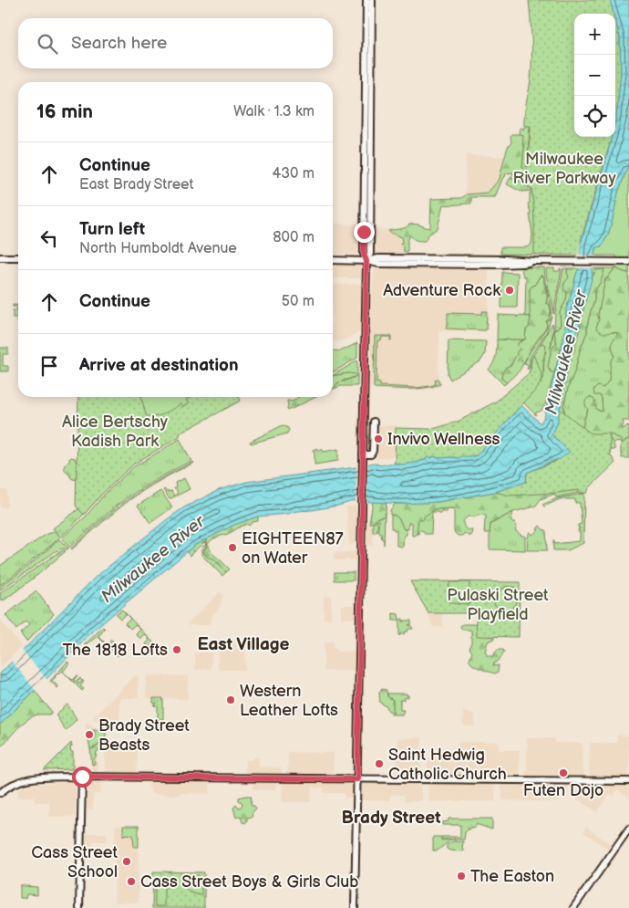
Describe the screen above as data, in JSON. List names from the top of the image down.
{
  "districts": ["East Village", "Brady Street"],
  "water": ["Milwaukee River"],
  "parks": ["Milwaukee River Parkway", "Alice Bertschy Kadish Park", "Pulaski Street Playfield"],
  "places": [
    "Adventure Rock",
    "Invivo Wellness",
    "EIGHTEEN87 on Water",
    "The 1818 Lofts",
    "Western Leather Lofts",
    "Brady Street Beasts",
    "Saint Hedwig Catholic Church",
    "Futen Dojo",
    "Cass Street School",
    "The Easton",
    "Cass Street Boys & Girls Club"
  ],
  "page": {
    "map_buttons": ["+", "−"],
    "search": "Search here",
    "heading": ["16 min", "Walk · 1.3 km"],
    "list": [
      ["Continue", "East Brady Street", "430 m"],
      ["Turn left", "North Humboldt Avenue", "800 m"],
      ["Continue", "50 m"],
      "Arrive at destination"
    ]
  }
}
